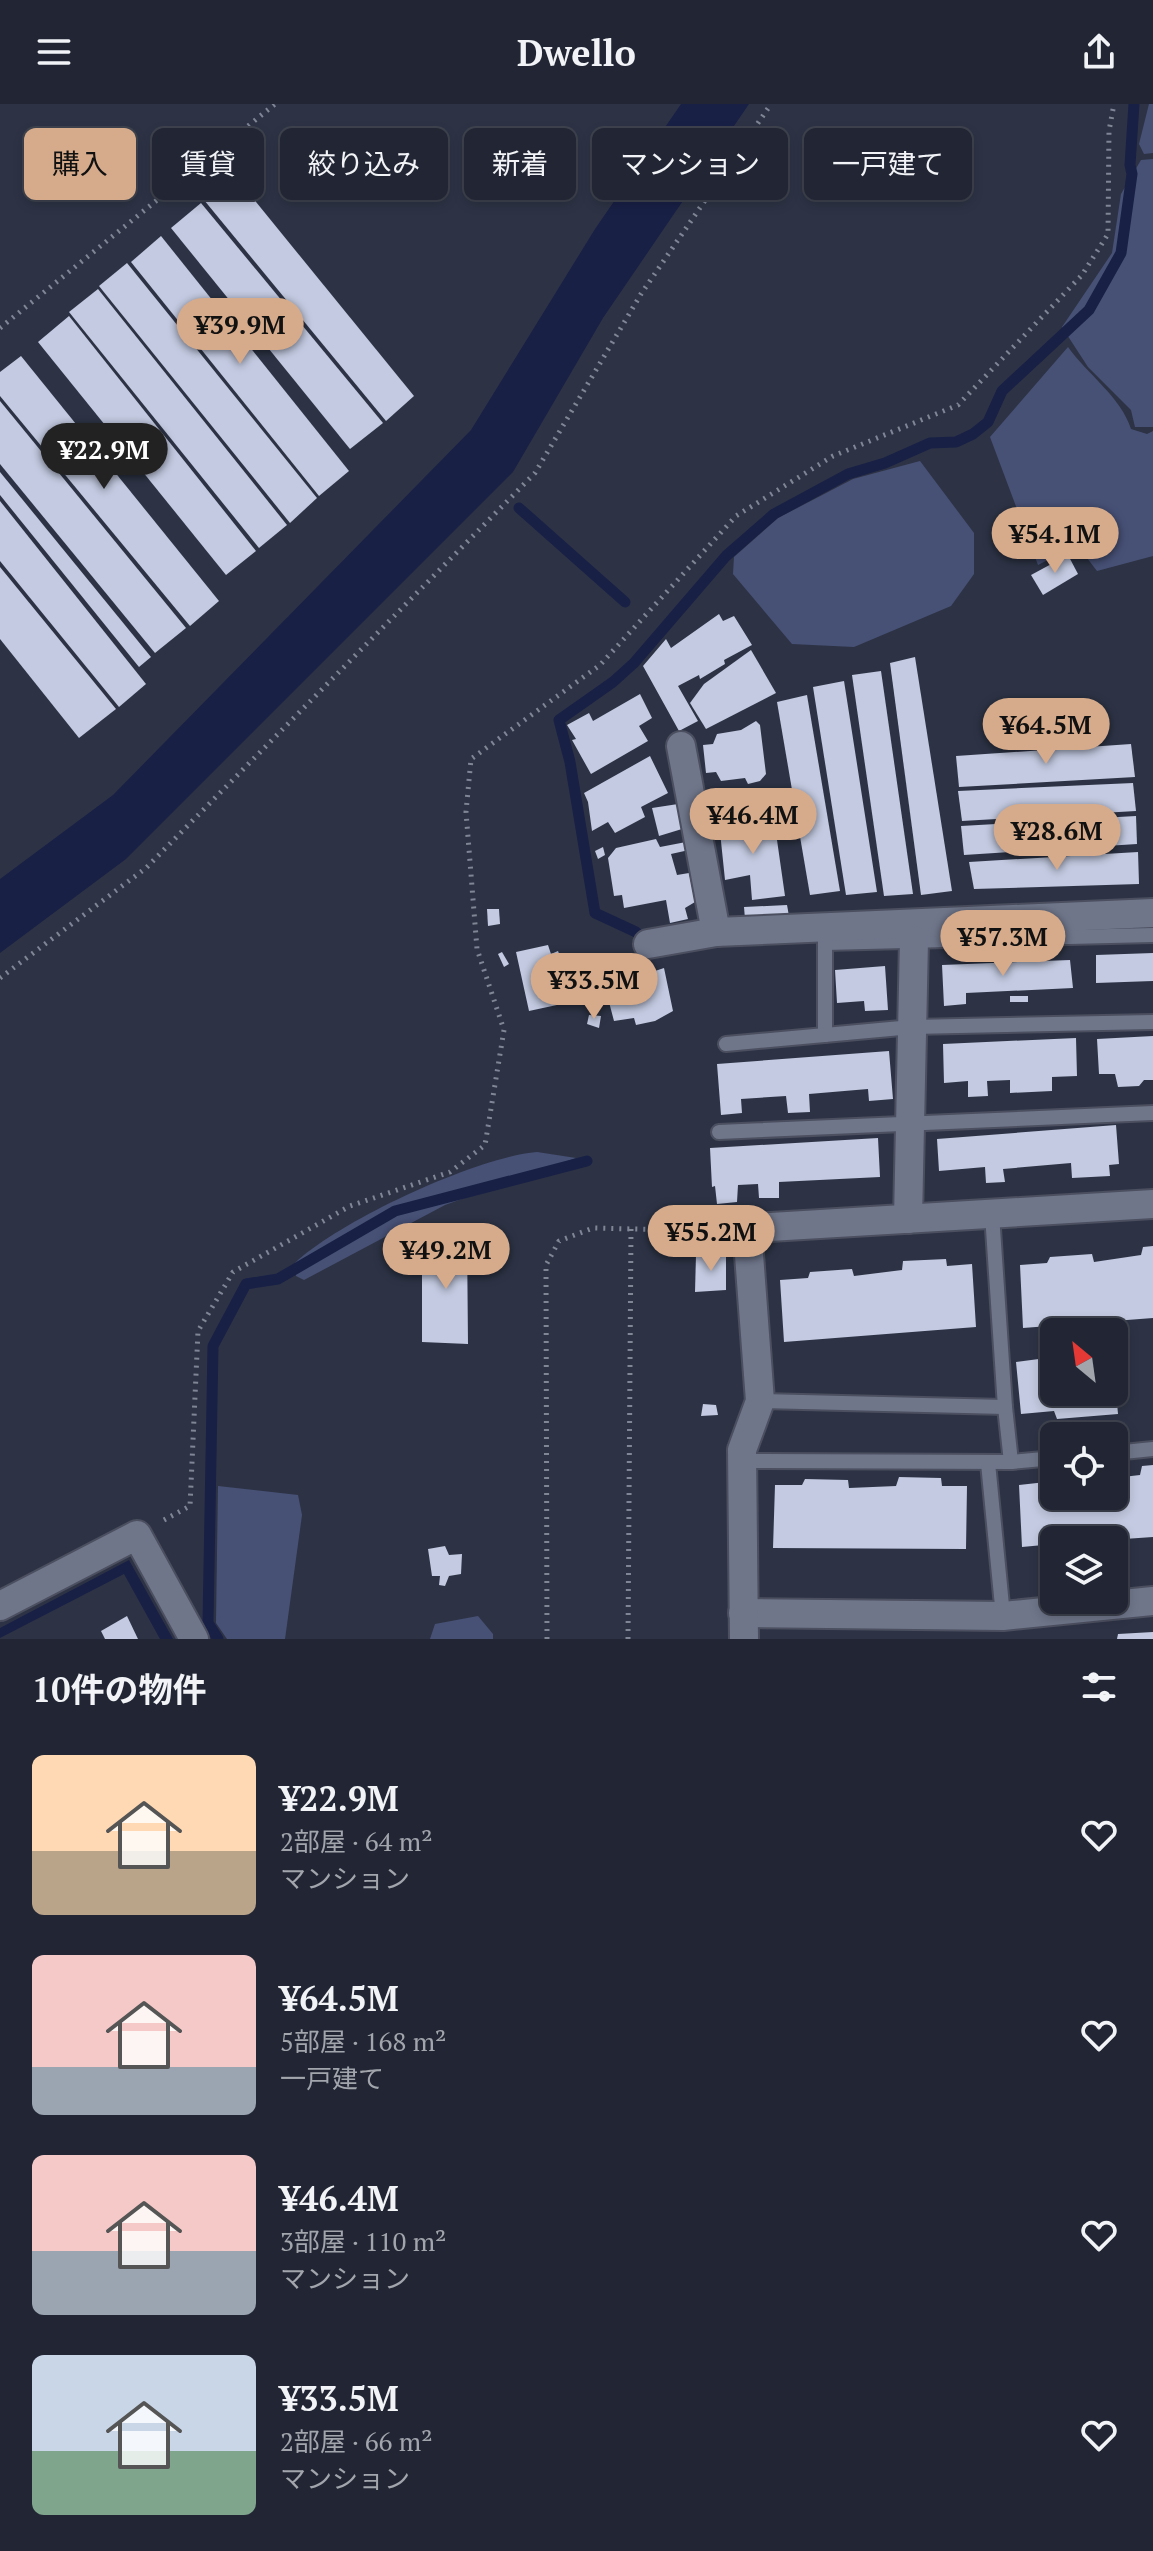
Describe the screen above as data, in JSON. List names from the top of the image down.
{
  "north": "top left",
  "page": {
    "header": "Dwello",
    "chip": [
      "購入",
      "賃貸",
      "絞り込み",
      "新着",
      "マンション",
      "一戸建て"
    ],
    "price": [
      "¥39.9M",
      "¥22.9M",
      "¥54.1M",
      "¥64.5M",
      "¥46.4M",
      "¥28.6M",
      "¥57.3M",
      "¥33.5M",
      "¥55.2M",
      "¥49.2M"
    ],
    "heading": "10件の物件",
    "list": [
      {
        "name": "¥22.9M",
        "note": "2部屋 · 64 m² · マンション"
      },
      {
        "name": "¥64.5M",
        "note": "5部屋 · 168 m² · 一戸建て"
      },
      {
        "name": "¥46.4M",
        "note": "3部屋 · 110 m² · マンション"
      },
      {
        "name": "¥33.5M",
        "note": "2部屋 · 66 m² · マンション"
      }
    ]
  }
}
